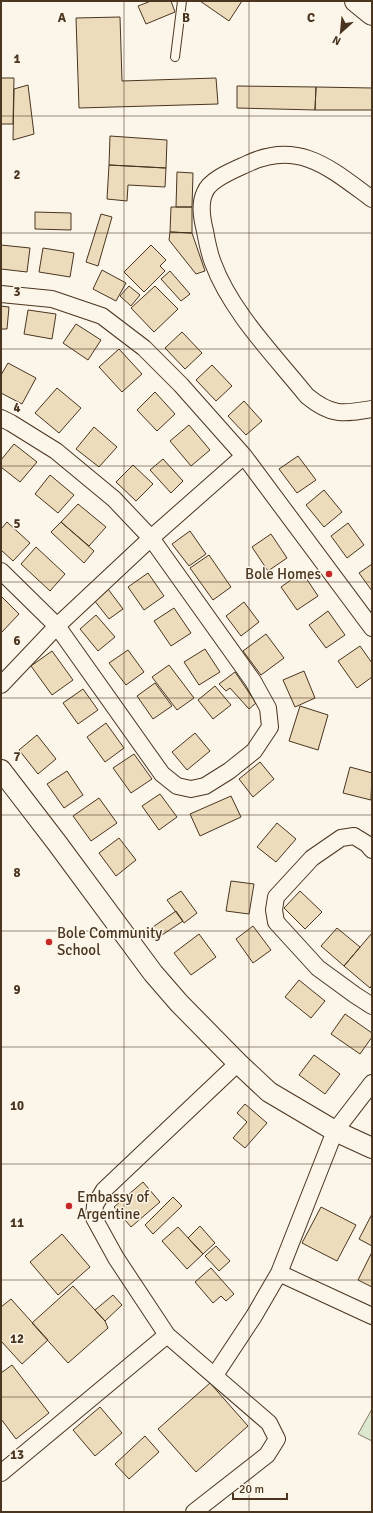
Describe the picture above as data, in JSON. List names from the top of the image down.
{
  "places": ["Bole Homes", "Bole Community School", "Embassy of Argentine"],
  "scale_bar": "20 m",
  "north": "bottom left",
  "grid": {
    "columns": ["A", "B", "C"],
    "rows": [
      "1",
      "2",
      "3",
      "4",
      "5",
      "6",
      "7",
      "8",
      "9",
      "10",
      "11",
      "12",
      "13"
    ]
  }
}
